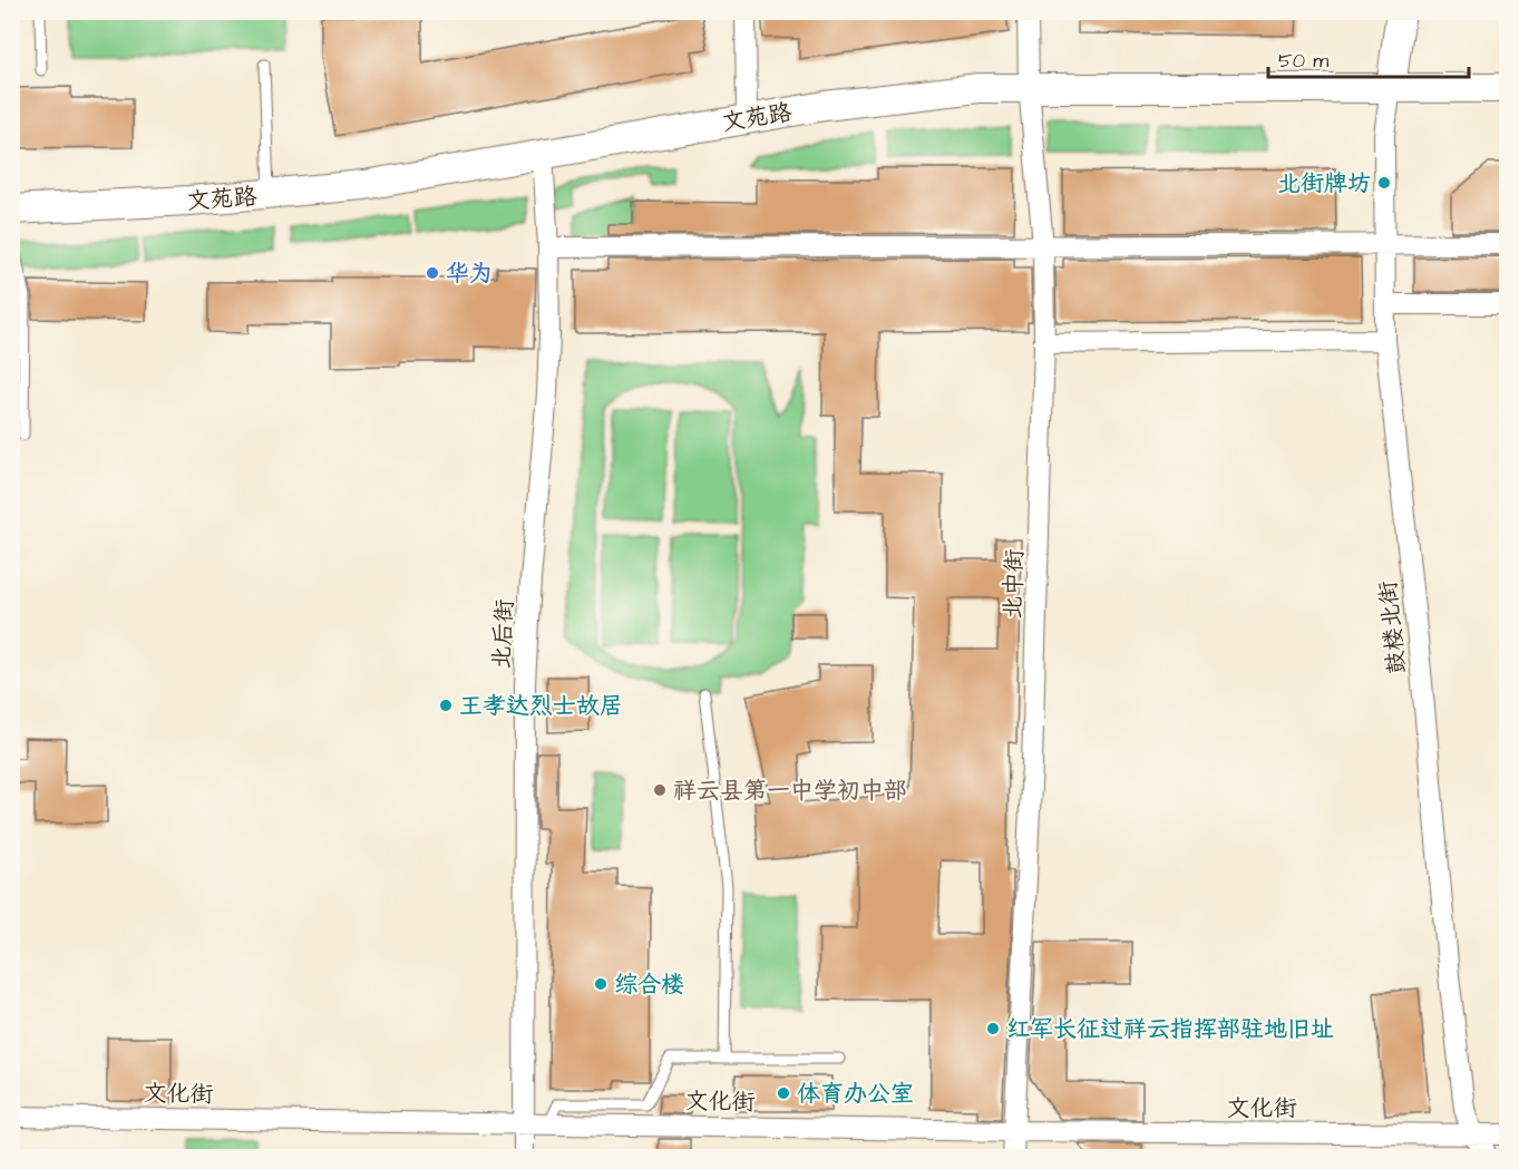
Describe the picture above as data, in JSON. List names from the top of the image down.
{
  "streets": {
    "main road": ["文苑路"],
    "street": [
      "北中街",
      "鼓楼北街",
      "北后街",
      "文化街"
    ]
  },
  "crossings": [
    ["文苑路", "北中街"],
    ["文苑路", "鼓楼北街"],
    ["文苑路", "北后街"],
    ["北中街", "文化街"],
    ["鼓楼北街", "文化街"],
    ["北后街", "文化街"]
  ],
  "places": [
    "北街牌坊",
    "华为",
    "王孝达烈士故居",
    "祥云县第一中学初中部",
    "综合楼",
    "红军长征过祥云指挥部驻地旧址",
    "体育办公室"
  ],
  "scale_bar": "50 m"
}
